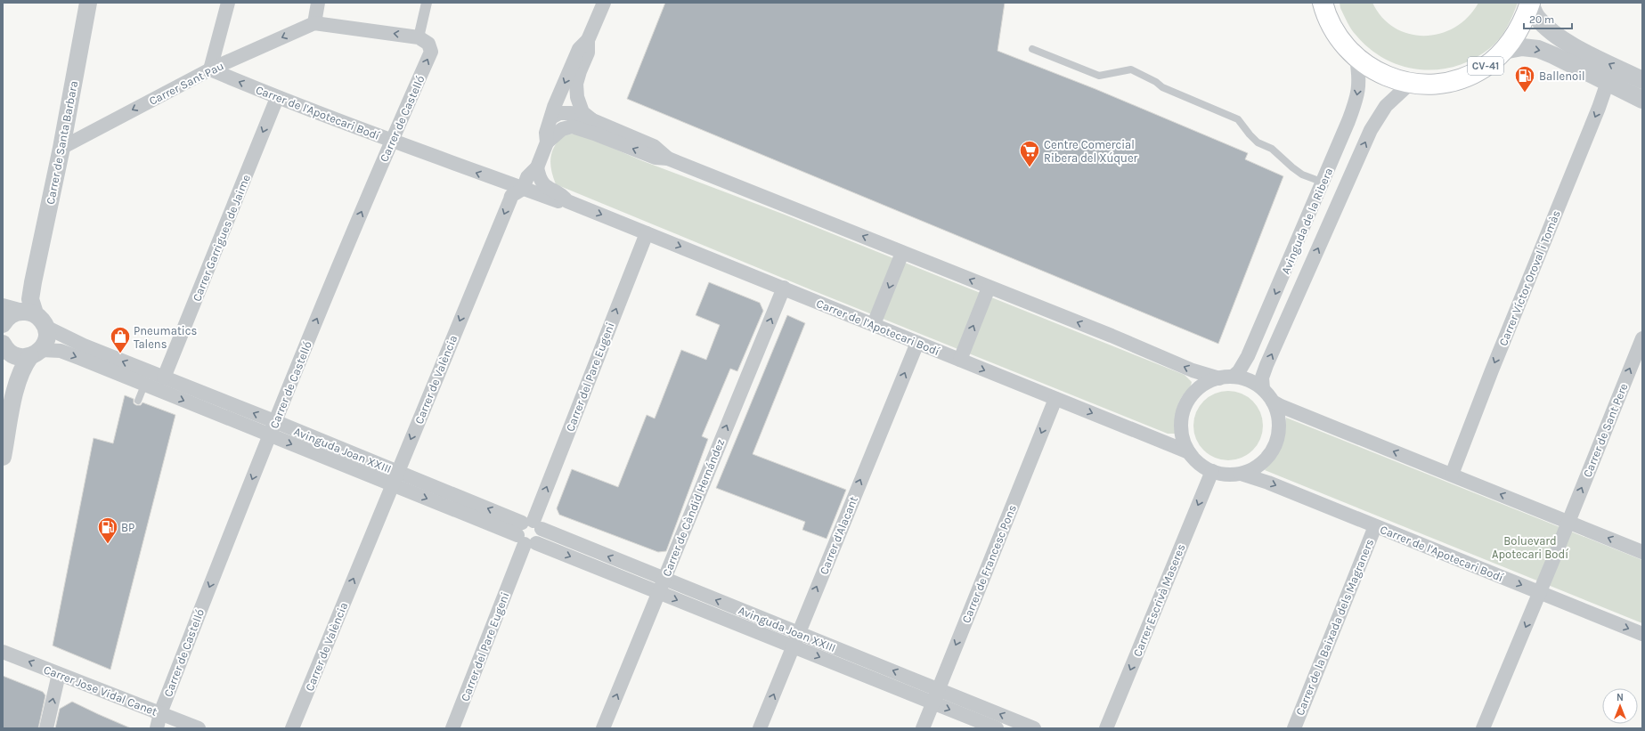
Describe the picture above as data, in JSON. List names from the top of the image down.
{
  "streets": {
    "main road": ["CV-41"],
    "street": [
      "Carrer Sant Pau",
      "Carrer de l'Apotecari Bodí",
      "Carrer de Castelló",
      "Carrer de Santa Barbara",
      "Avinguda de la Ribera",
      "Carrer Garrigues de Jaime",
      "Carrer Víctor Oroval i Tomàs",
      "Carrer del Pare Eugeni",
      "Carrer de València",
      "Carrer de Sant Pere",
      "Avinguda Joan XXIII",
      "Carrer de Càndid Hernández",
      "Carrer d'Alacant",
      "Carrer de Francesc Pons",
      "Carrer Escrivà Maseres",
      "Carrer de la Baixada dels Magraners",
      "Carrer Jose Vidal Canet"
    ]
  },
  "crossings": [
    ["CV-41", "Avinguda de la Ribera"],
    ["Carrer Sant Pau", "Carrer de l'Apotecari Bodí"],
    ["Carrer Sant Pau", "Carrer de Santa Barbara"],
    ["Carrer de l'Apotecari Bodí", "Carrer de Castelló"],
    ["Carrer de l'Apotecari Bodí", "Avinguda de la Ribera"],
    ["Carrer de l'Apotecari Bodí", "Carrer Garrigues de Jaime"],
    ["Carrer de l'Apotecari Bodí", "Carrer del Pare Eugeni"],
    ["Carrer de l'Apotecari Bodí", "Carrer de València"],
    ["Carrer de l'Apotecari Bodí", "Carrer de Sant Pere"],
    ["Carrer de l'Apotecari Bodí", "Carrer de Càndid Hernández"],
    ["Carrer de l'Apotecari Bodí", "Carrer d'Alacant"],
    ["Carrer de l'Apotecari Bodí", "Carrer de Francesc Pons"],
    ["Carrer de l'Apotecari Bodí", "Carrer Escrivà Maseres"],
    ["Carrer de l'Apotecari Bodí", "Carrer de la Baixada dels Magraners"],
    ["Carrer de Castelló", "Avinguda Joan XXIII"],
    ["Carrer de Castelló", "Carrer Jose Vidal Canet"],
    ["Avinguda de la Ribera", "Carrer Escrivà Maseres"],
    ["Carrer Garrigues de Jaime", "Avinguda Joan XXIII"],
    ["Carrer del Pare Eugeni", "Avinguda Joan XXIII"],
    ["Carrer de València", "Avinguda Joan XXIII"],
    ["Avinguda Joan XXIII", "Carrer de Càndid Hernández"],
    ["Avinguda Joan XXIII", "Carrer d'Alacant"],
    ["Avinguda Joan XXIII", "Carrer de Francesc Pons"]
  ],
  "one_way": [
    "Carrer Sant Pau",
    "Carrer Garrigues de Jaime",
    "Carrer Víctor Oroval i Tomàs",
    "Carrer del Pare Eugeni",
    "Carrer de Sant Pere",
    "Carrer de Càndid Hernández",
    "Carrer d'Alacant",
    "Carrer de Francesc Pons",
    "Carrer Escrivà Maseres"
  ],
  "parks": ["Boluevard Apotecari Bodí"],
  "places": {
    "fuel station": ["Ballenoil", "BP"],
    "supermarket": ["Centre Comercial Ribera del Xúquer"],
    "shop": ["Pneumatics Talens"]
  },
  "scale_bar": "20 m",
  "north": "top"
}
